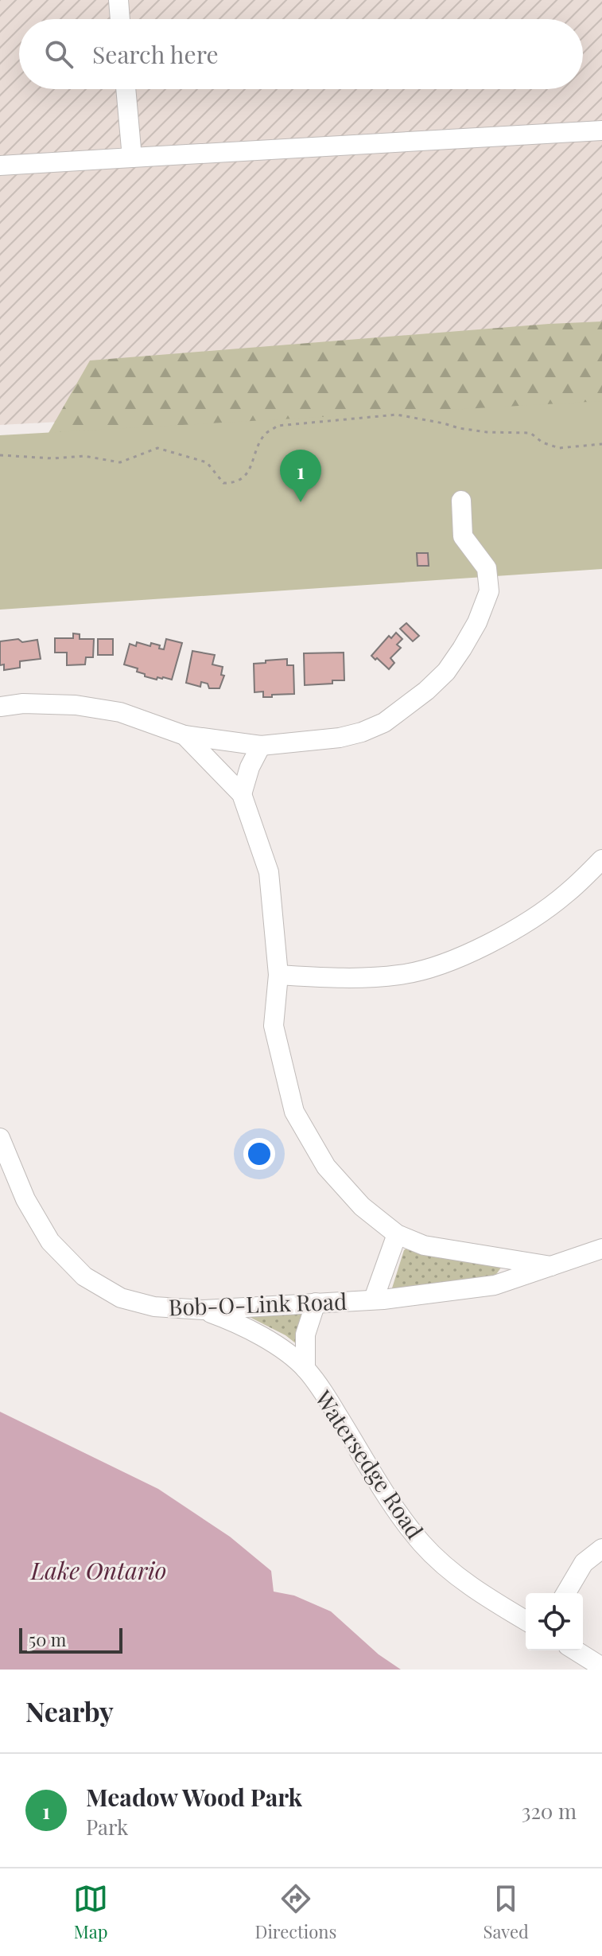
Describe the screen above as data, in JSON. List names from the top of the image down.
{
  "streets": {
    "street": ["Bob-O-Link Road", "Watersedge Road"]
  },
  "crossings": [
    ["Bob-O-Link Road", "Watersedge Road"]
  ],
  "water": ["Lake Ontario"],
  "scale_bar": "50 m",
  "page": {
    "search": "Search here",
    "pins": "1",
    "scale": "50 m",
    "heading": "Nearby",
    "list": [
      {
        "mark": "1",
        "name": "Meadow Wood Park",
        "note": "Park",
        "value": "320 m"
      }
    ],
    "nav": ["Map", "Directions", "Saved"]
  }
}
